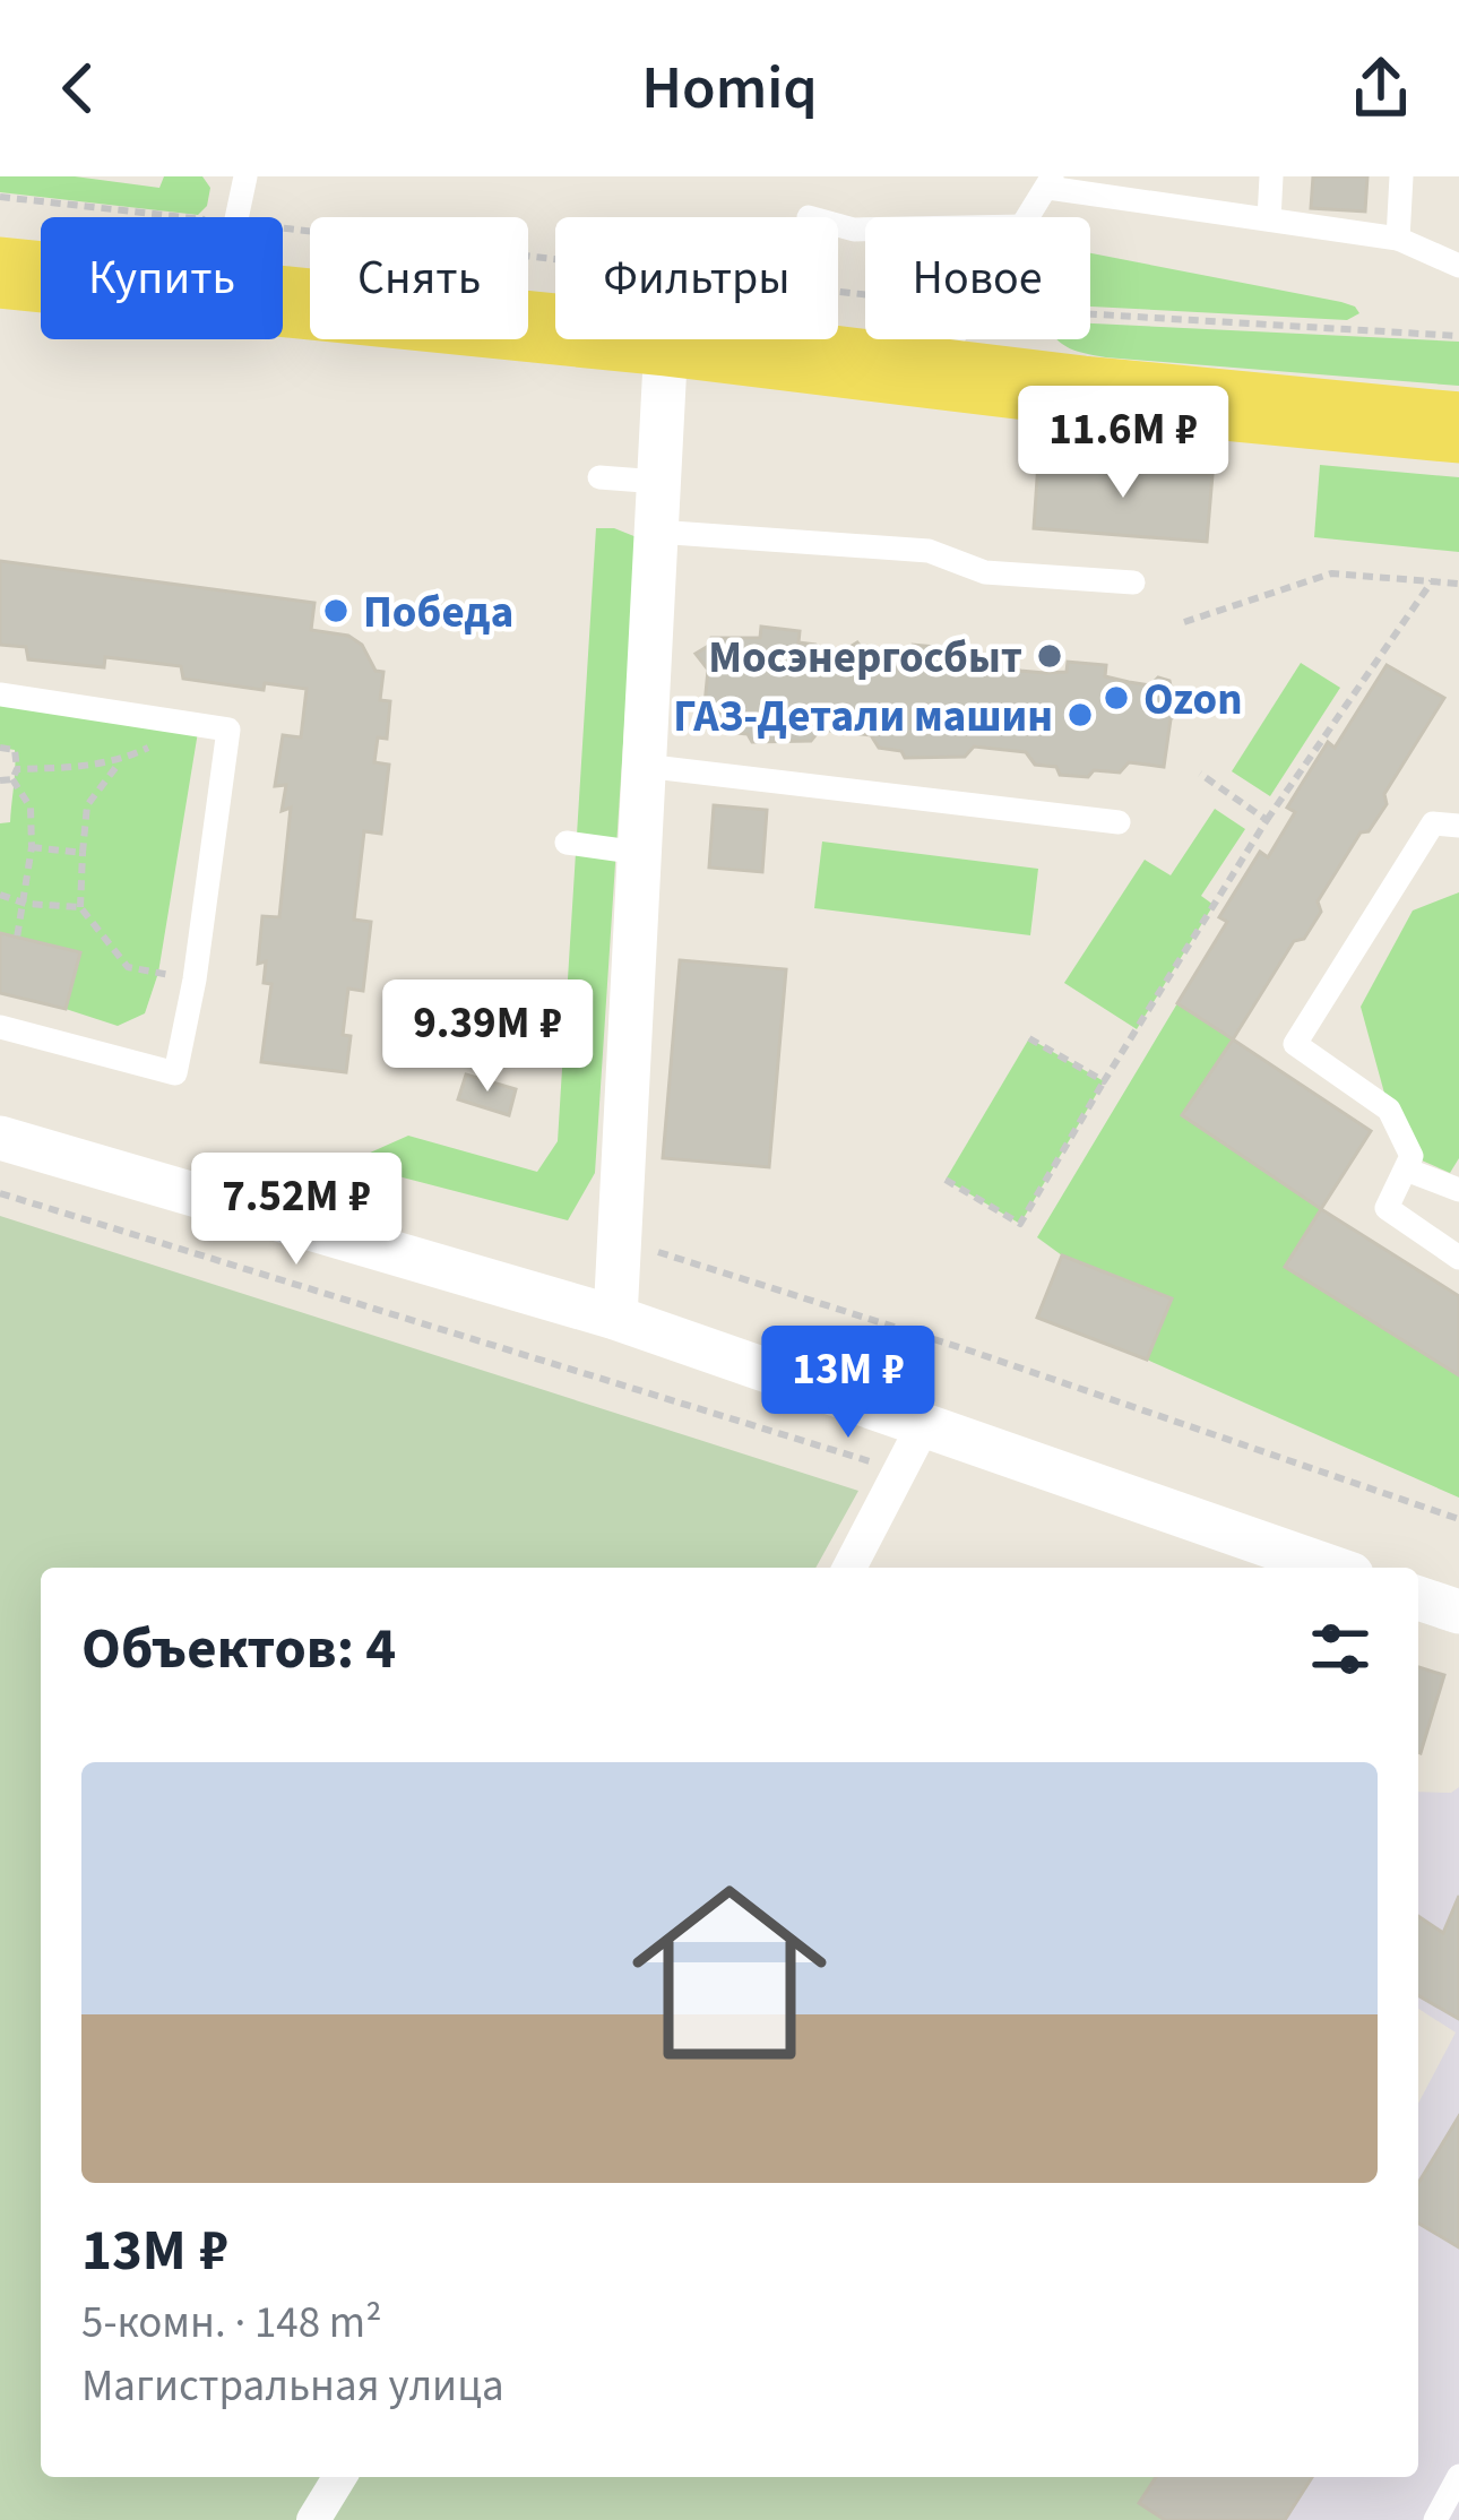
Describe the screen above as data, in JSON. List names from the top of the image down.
{
  "places": [
    "Победа",
    "Мосэнергосбыт",
    "Ozon",
    "ГАЗ-Детали машин"
  ],
  "page": {
    "header": "Homiq",
    "chip": [
      "Купить",
      "Снять",
      "Фильтры",
      "Новое"
    ],
    "price": [
      "11.6M ₽",
      "9.39M ₽",
      "7.52M ₽",
      "13M ₽"
    ],
    "heading": "Объектов: 4",
    "list": [
      {
        "name": "13M ₽",
        "note": "5-комн. · 148 m² · Магистральная улица"
      }
    ]
  }
}
